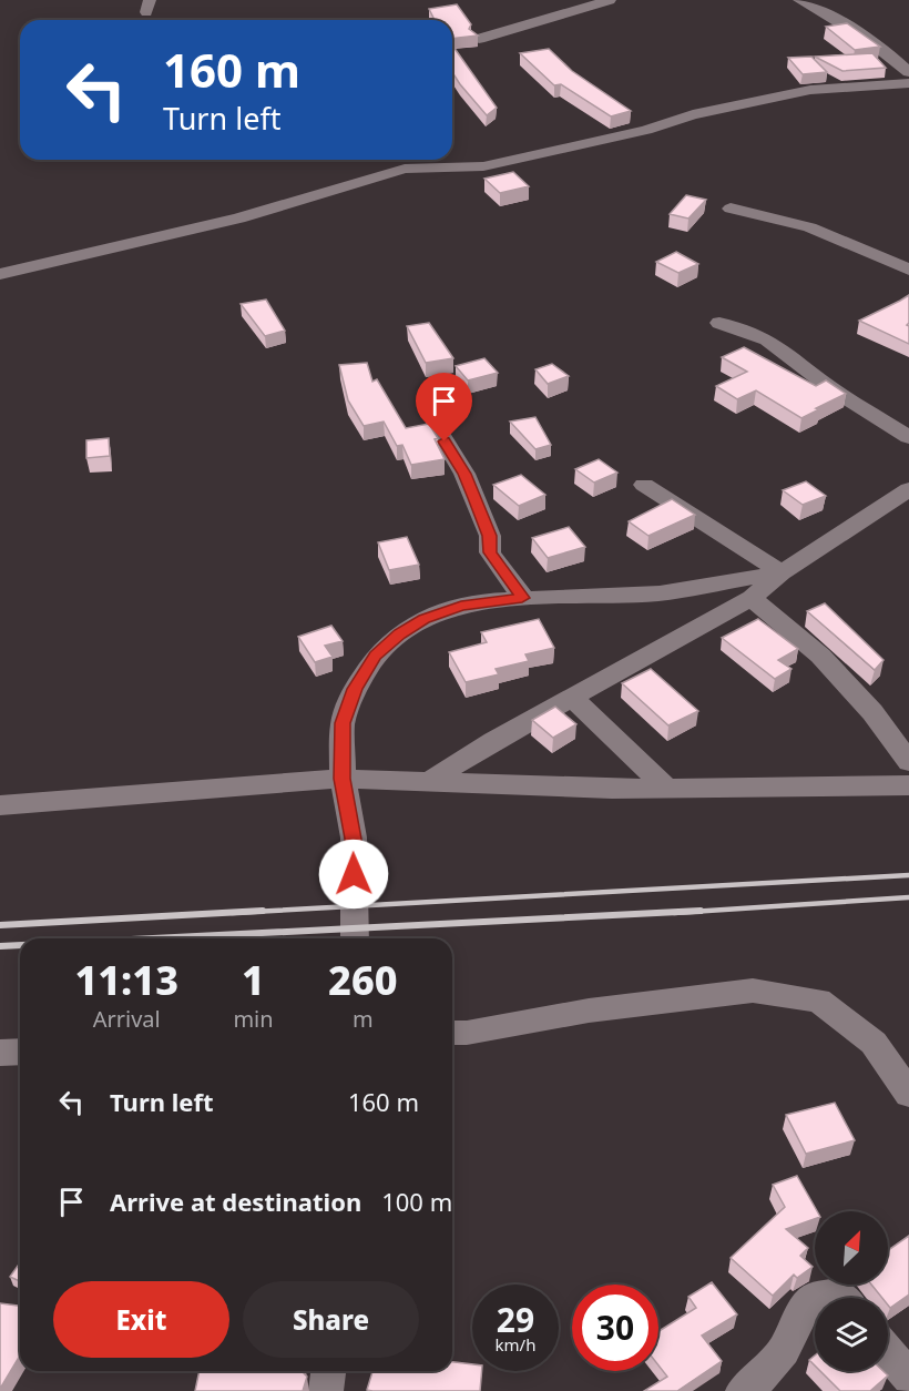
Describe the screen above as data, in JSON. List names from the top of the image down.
{
  "north": "top right",
  "page": {
    "turn": ["160 m", "Turn left"],
    "eta": [
      "11:13",
      "Arrival",
      "1",
      "min",
      "260",
      "m"
    ],
    "list": [
      {
        "name": "Turn left",
        "value": "160 m"
      },
      {
        "name": "Arrive at destination",
        "value": "100 m"
      }
    ],
    "buttons": ["Exit", "Share"],
    "speed": "29 km/h",
    "limit": "30"
  }
}
